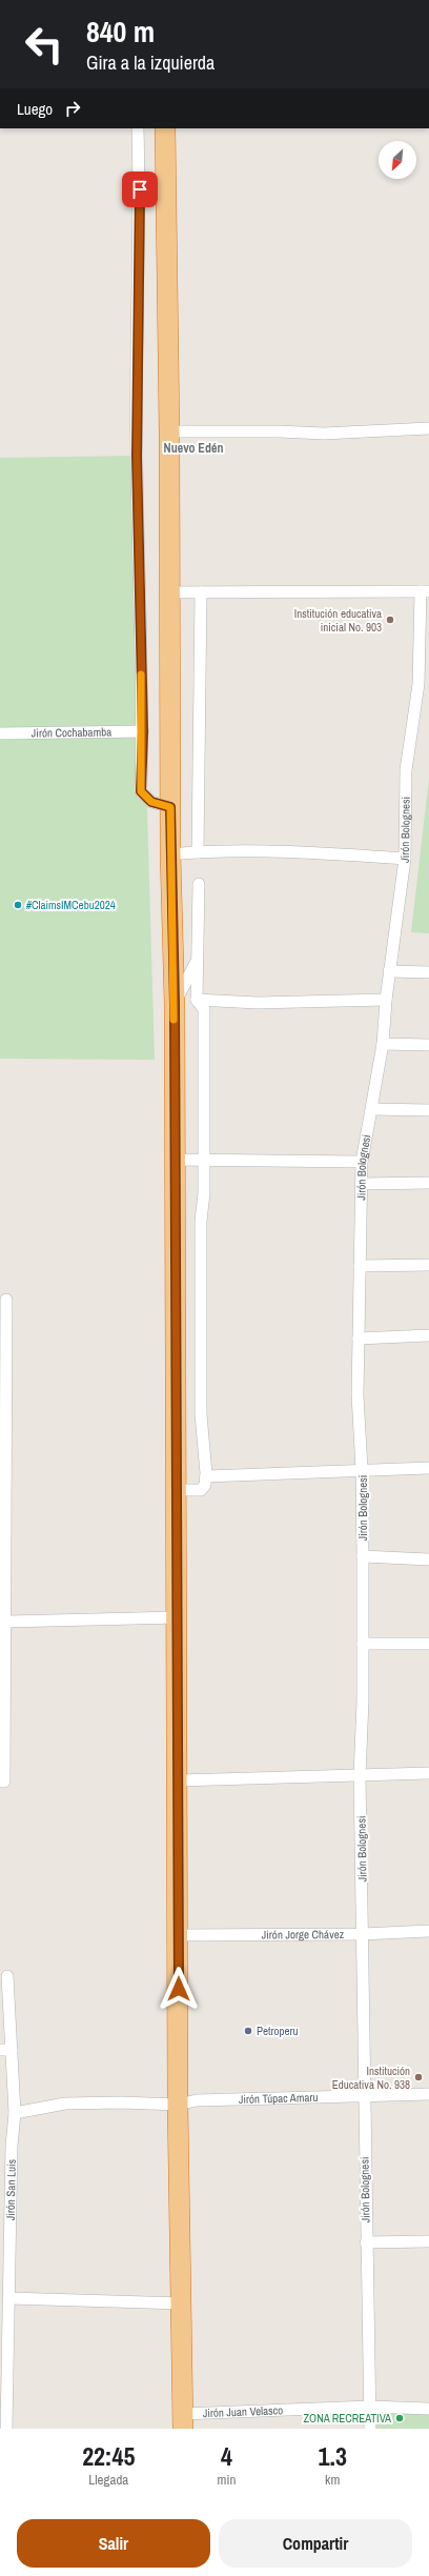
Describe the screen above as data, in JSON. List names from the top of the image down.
{
  "streets": {
    "street": [
      "Jirón Cochabamba",
      "Jirón Bolognesi",
      "Jirón Jorge Chávez",
      "Jirón Túpac Amaru",
      "Jirón San Luis",
      "Jirón Juan Velasco"
    ]
  },
  "crossings": [
    ["Jirón Bolognesi", "Jirón Jorge Chávez"],
    ["Jirón Bolognesi", "Jirón Túpac Amaru"],
    ["Jirón Bolognesi", "Jirón Juan Velasco"],
    ["Jirón Túpac Amaru", "Jirón San Luis"]
  ],
  "districts": ["Nuevo Edén"],
  "places": [
    "Institución educativa inicial No. 903",
    "#ClaimsIMCebu2024",
    "Petroperu",
    "Institución Educativa No. 938",
    "ZONA RECREATIVA"
  ],
  "north": "bottom left",
  "page": {
    "turn": ["840 m", "Gira a la izquierda"],
    "then": "Luego",
    "eta": [
      "22:45",
      "Llegada",
      "4",
      "min",
      "1.3",
      "km"
    ],
    "buttons": ["Salir", "Compartir"]
  }
}
